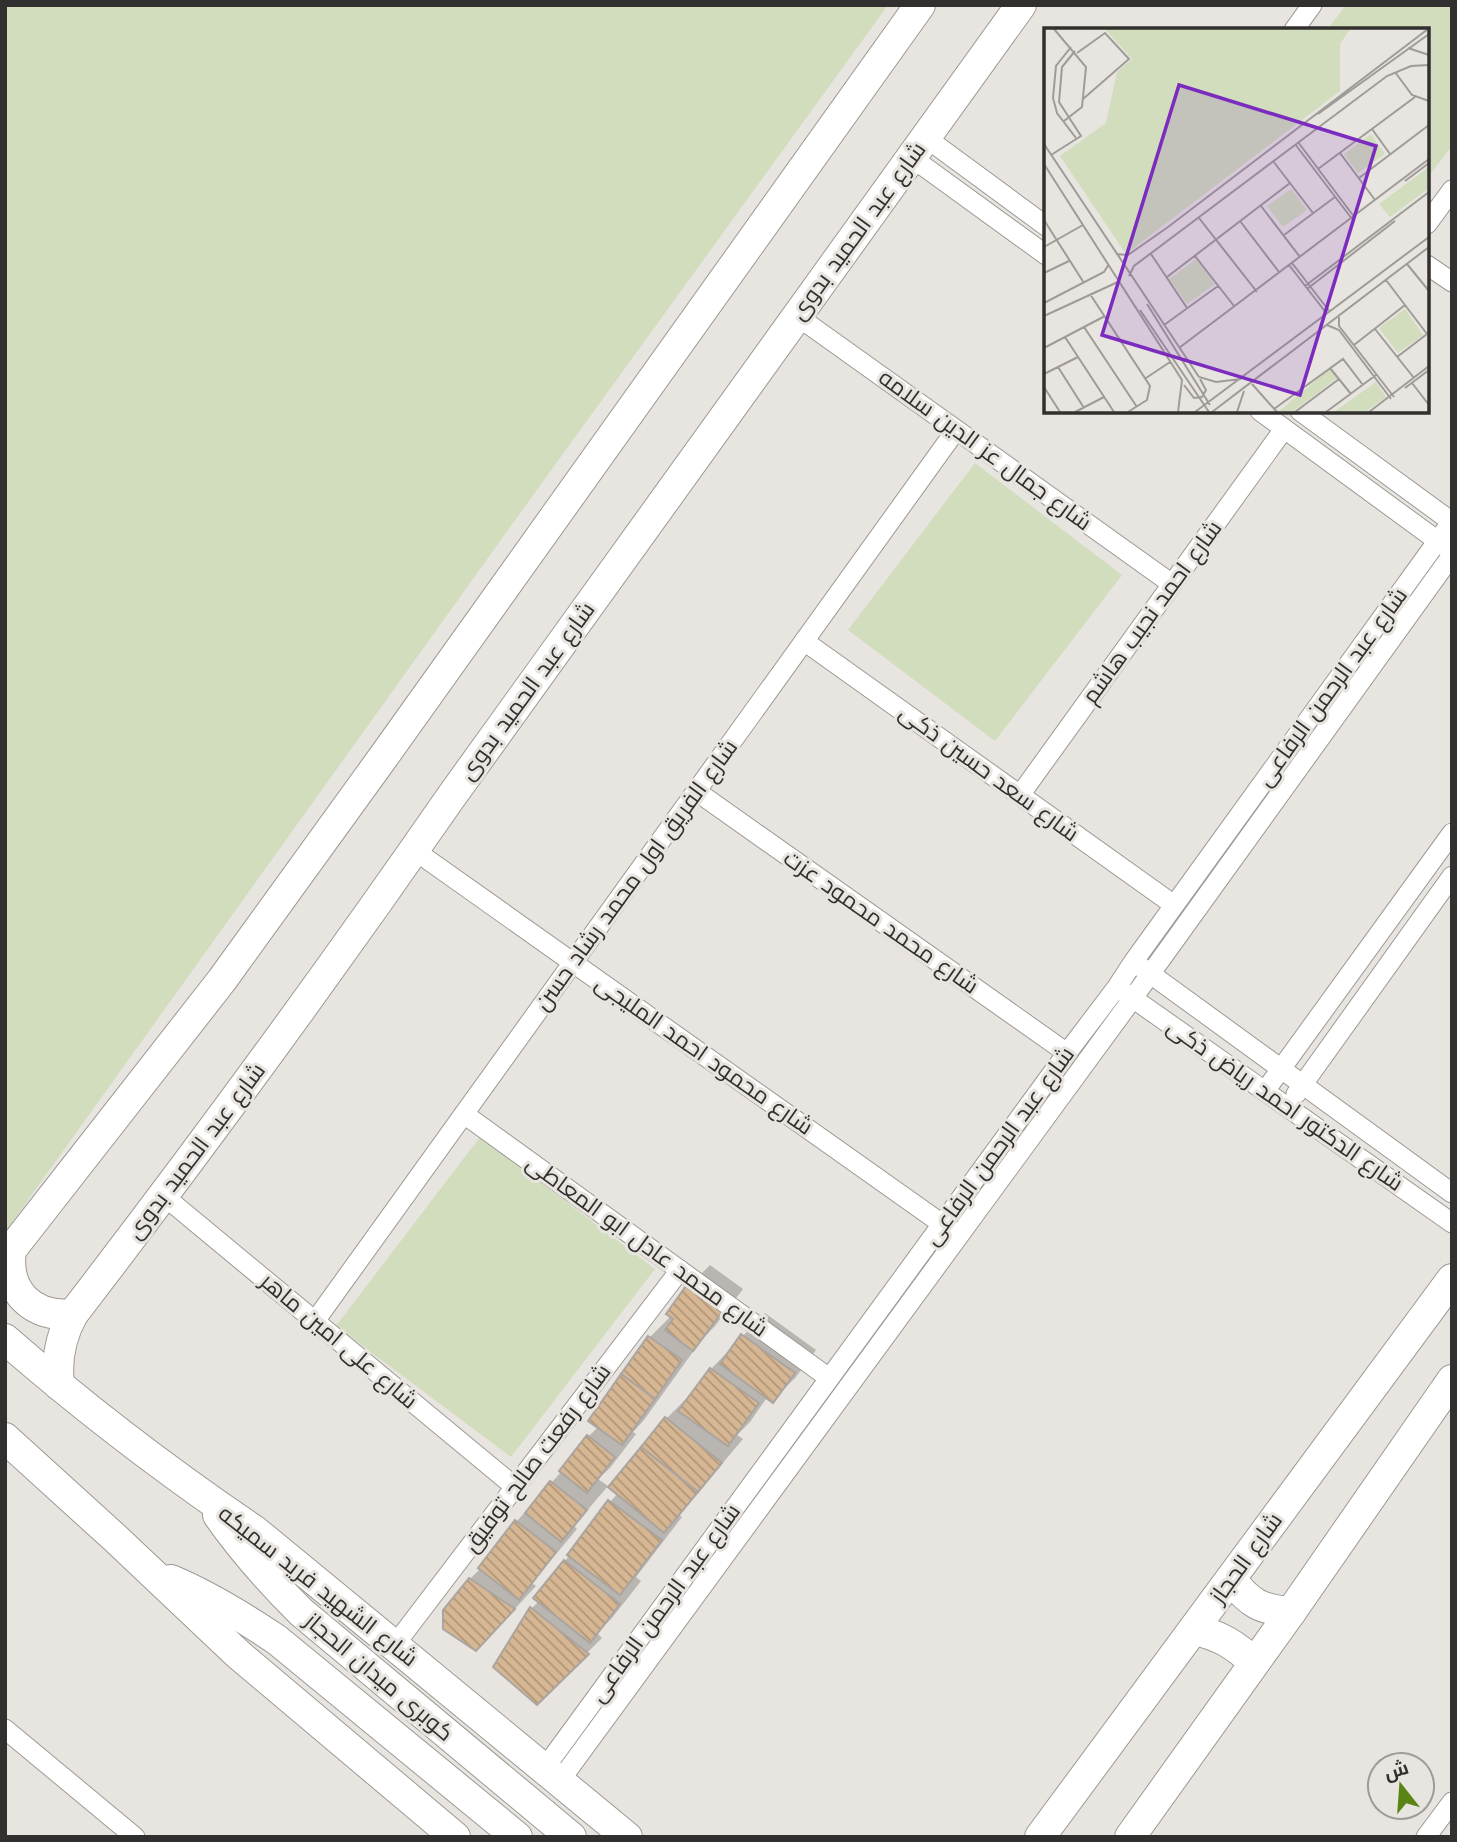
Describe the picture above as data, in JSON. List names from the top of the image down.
{
  "streets": {
    "main road": [
      "شارع عبد الحميد بدوى",
      "شارع الحجاز",
      "شارع الشهيد فريد سميكه",
      "كوبرى ميدان الحجاز"
    ],
    "street": [
      "شارع جمال عز الدين سلامه",
      "شارع احمد نجيب هاشم",
      "شارع عبد الرحمن الرفاعى",
      "شارع سعد حسين ذكى",
      "شارع الفريق اول محمد رشاد حسن",
      "شارع محمد محمود عزت",
      "شارع محمود احمد المليجى",
      "شارع الدكتور احمد رياض ذكى",
      "شارع محمد عادل ابو المعاطى",
      "شارع على امين ماهر",
      "شارع رفعت صالح توفيق"
    ]
  },
  "crossings": [
    ["شارع عبد الحميد بدوى", "شارع جمال عز الدين سلامه"],
    ["شارع عبد الحميد بدوى", "شارع محمود احمد المليجى"],
    ["شارع عبد الحميد بدوى", "شارع على امين ماهر"],
    ["شارع عبد الحميد بدوى", "شارع الشهيد فريد سميكه"],
    ["شارع جمال عز الدين سلامه", "شارع احمد نجيب هاشم"],
    ["شارع جمال عز الدين سلامه", "شارع الفريق اول محمد رشاد حسن"],
    ["شارع احمد نجيب هاشم", "شارع سعد حسين ذكى"],
    ["شارع عبد الرحمن الرفاعى", "شارع سعد حسين ذكى"],
    ["شارع عبد الرحمن الرفاعى", "شارع محمد محمود عزت"],
    ["شارع عبد الرحمن الرفاعى", "شارع محمود احمد المليجى"],
    ["شارع عبد الرحمن الرفاعى", "شارع الدكتور احمد رياض ذكى"],
    ["شارع عبد الرحمن الرفاعى", "شارع محمد عادل ابو المعاطى"],
    ["شارع عبد الرحمن الرفاعى", "شارع الشهيد فريد سميكه"],
    ["شارع سعد حسين ذكى", "شارع الفريق اول محمد رشاد حسن"],
    ["شارع الفريق اول محمد رشاد حسن", "شارع محمد محمود عزت"],
    ["شارع الفريق اول محمد رشاد حسن", "شارع محمود احمد المليجى"],
    ["شارع الفريق اول محمد رشاد حسن", "شارع محمد عادل ابو المعاطى"],
    ["شارع الفريق اول محمد رشاد حسن", "شارع على امين ماهر"],
    ["شارع محمد عادل ابو المعاطى", "شارع رفعت صالح توفيق"],
    ["شارع على امين ماهر", "شارع رفعت صالح توفيق"],
    ["شارع رفعت صالح توفيق", "شارع الشهيد فريد سميكه"],
    ["شارع الشهيد فريد سميكه", "كوبرى ميدان الحجاز"]
  ],
  "north": "top"
}
